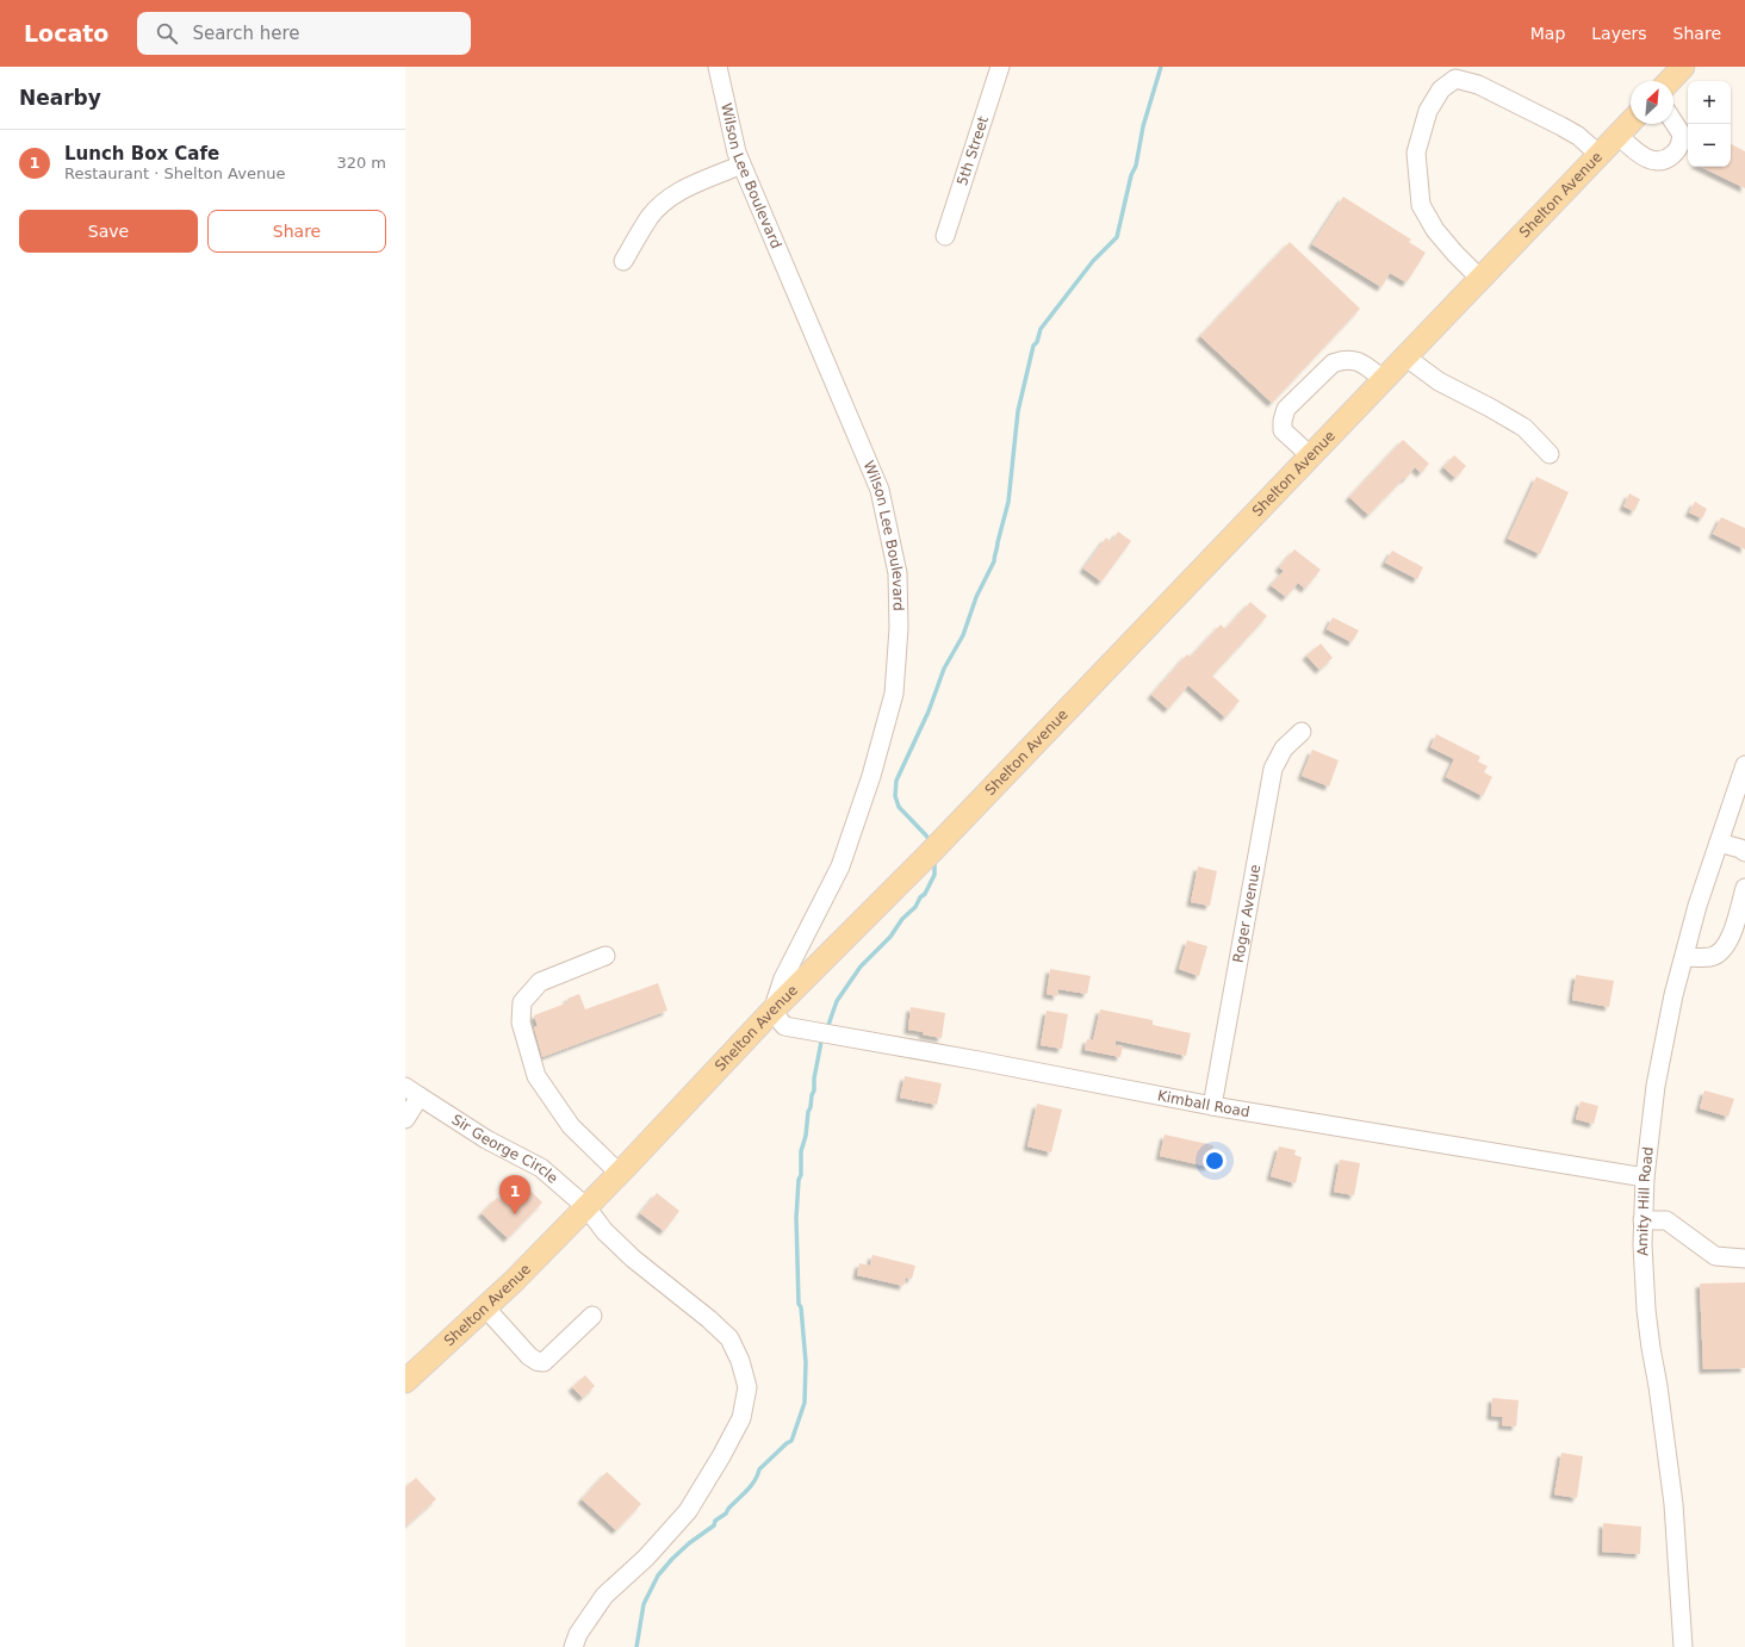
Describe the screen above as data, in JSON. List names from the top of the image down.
{
  "streets": {
    "main road": ["Shelton Avenue"],
    "street": [
      "5th Street",
      "Wilson Lee Boulevard",
      "Roger Avenue",
      "Kimball Road",
      "Sir George Circle",
      "Amity Hill Road"
    ]
  },
  "crossings": [
    ["Wilson Lee Boulevard", "Shelton Avenue"],
    ["Wilson Lee Boulevard", "Kimball Road"],
    ["Shelton Avenue", "Kimball Road"],
    ["Shelton Avenue", "Sir George Circle"],
    ["Roger Avenue", "Kimball Road"],
    ["Kimball Road", "Amity Hill Road"]
  ],
  "north": "top right",
  "page": {
    "header": "Locato",
    "search": "Search here",
    "nav": ["Map", "Layers", "Share"],
    "heading": "Nearby",
    "map_buttons": ["+", "−"],
    "list": [
      {
        "mark": "1",
        "name": "Lunch Box Cafe",
        "note": "Restaurant · Shelton Avenue",
        "value": "320 m"
      }
    ],
    "buttons": ["Save", "Share"],
    "pins": "1"
  }
}
